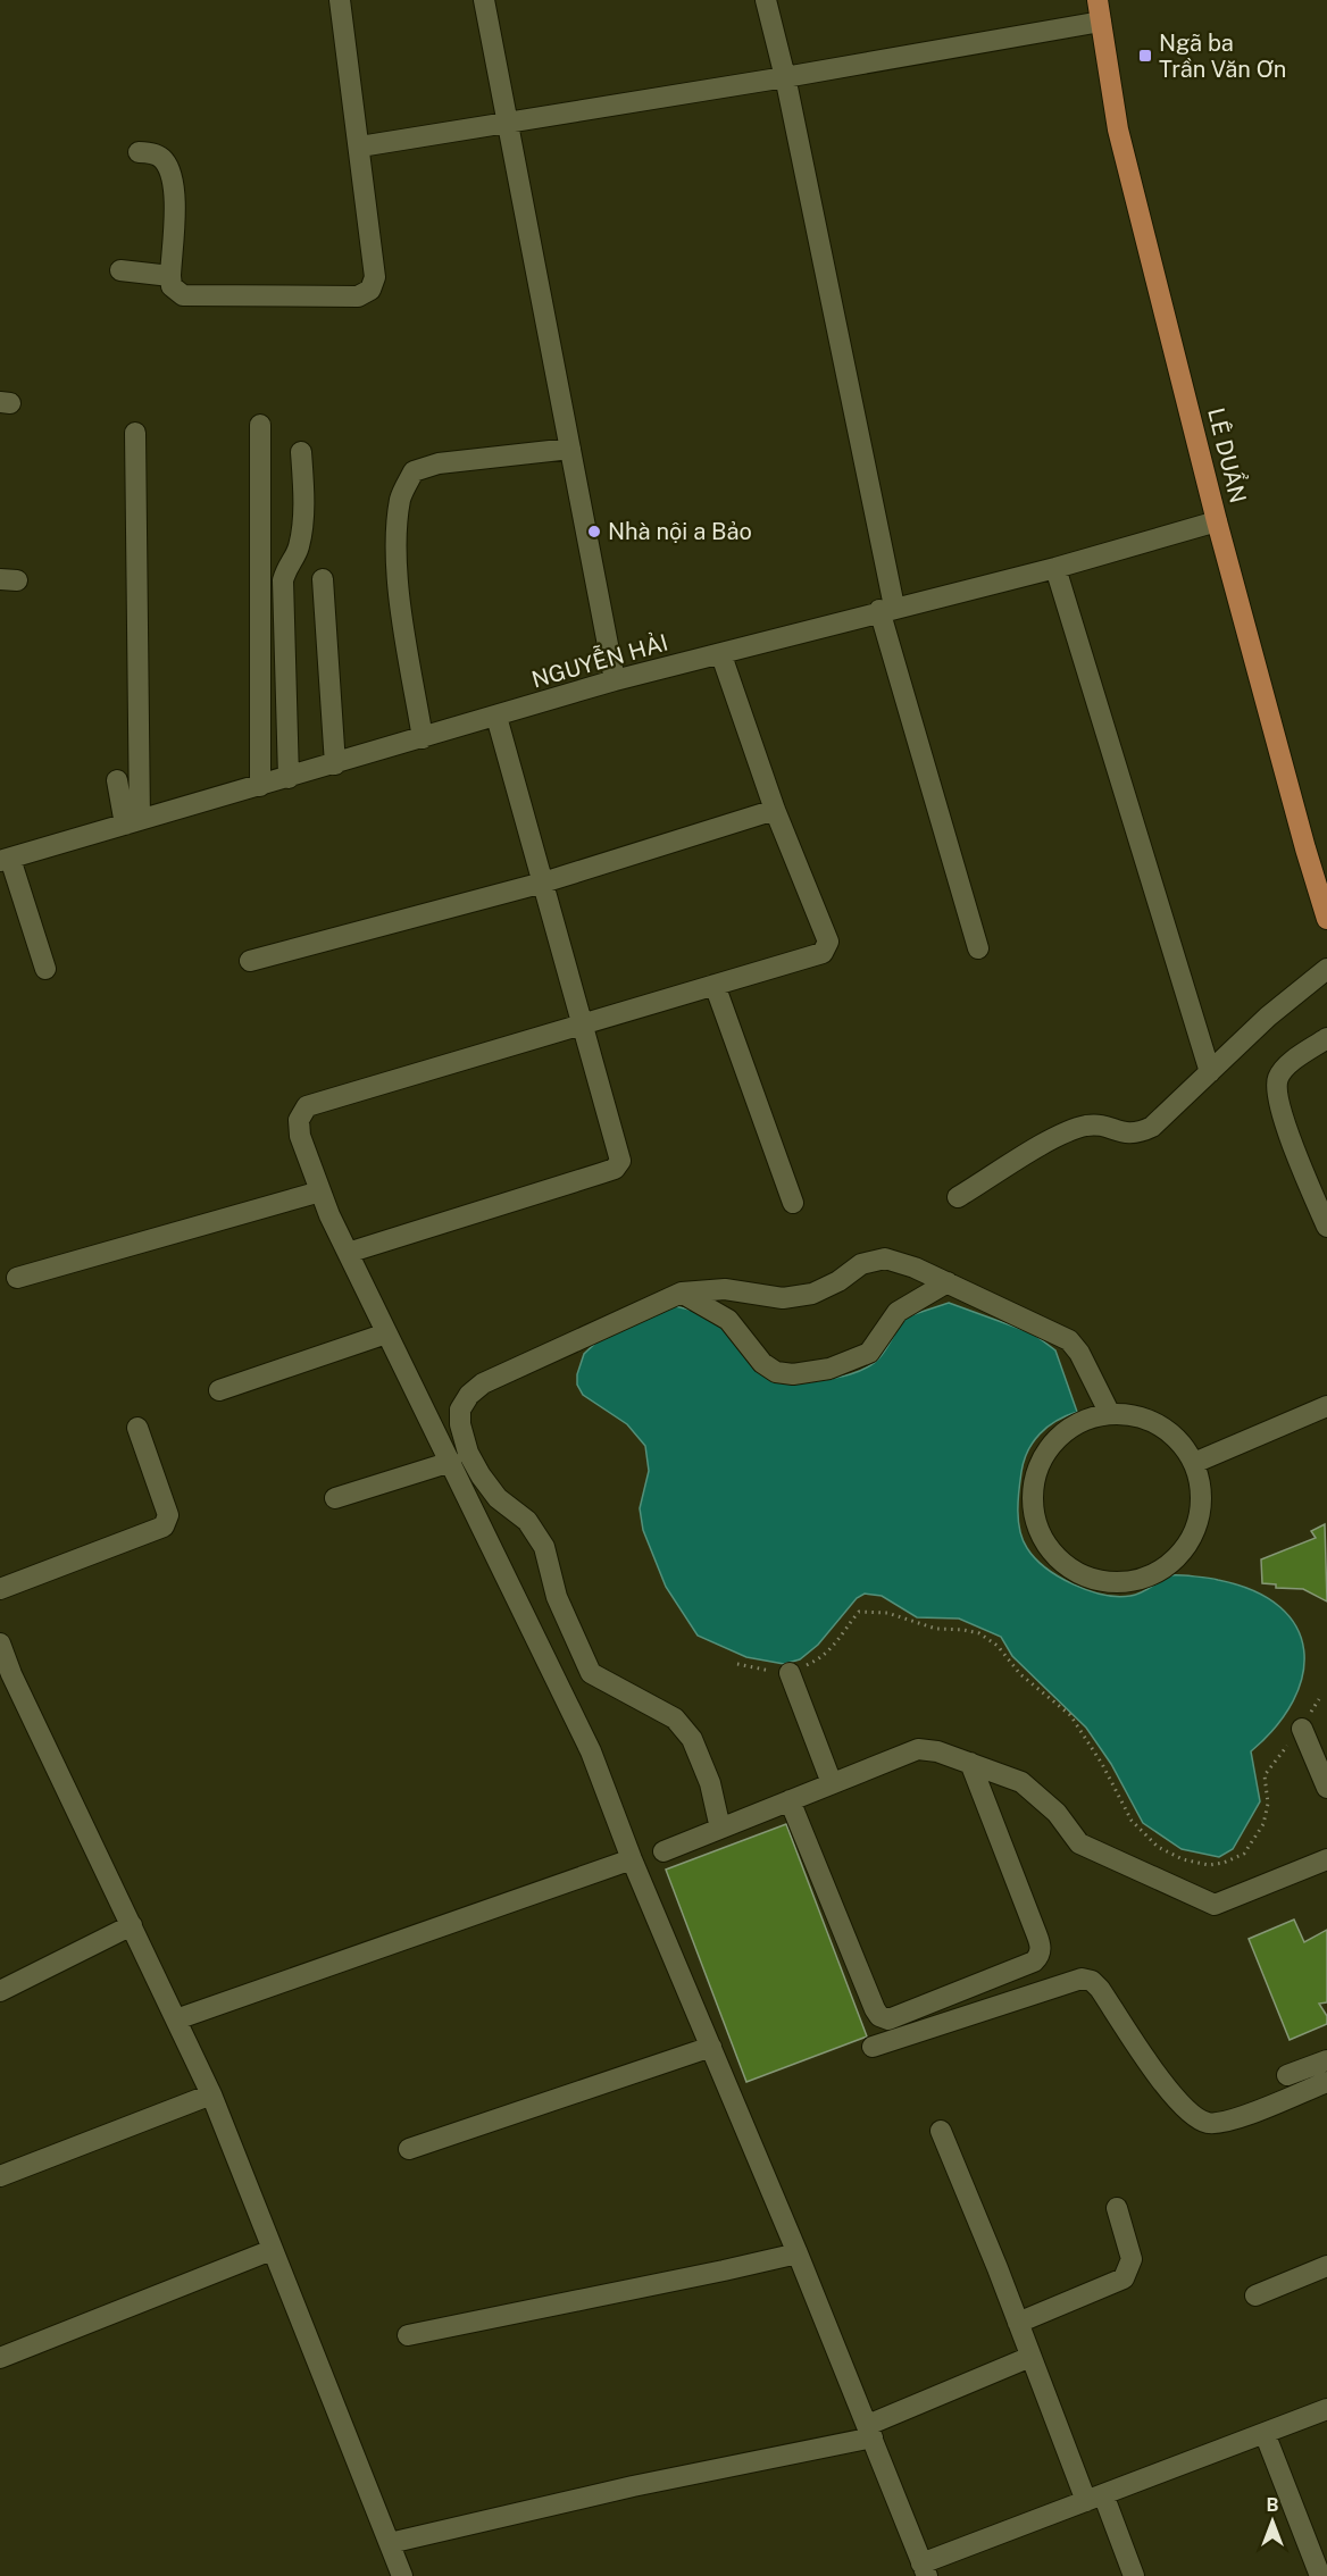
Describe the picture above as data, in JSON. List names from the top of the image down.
{
  "streets": {
    "main road": ["LÊ DUẨN"],
    "street": ["NGUYỄN HẢI"]
  },
  "crossings": [
    ["LÊ DUẨN", "NGUYỄN HẢI"]
  ],
  "places": {
    "transit": ["Ngã ba Trần Văn Ơn"],
    "other": ["Nhà nội a Bảo"]
  },
  "north": "top"
}
